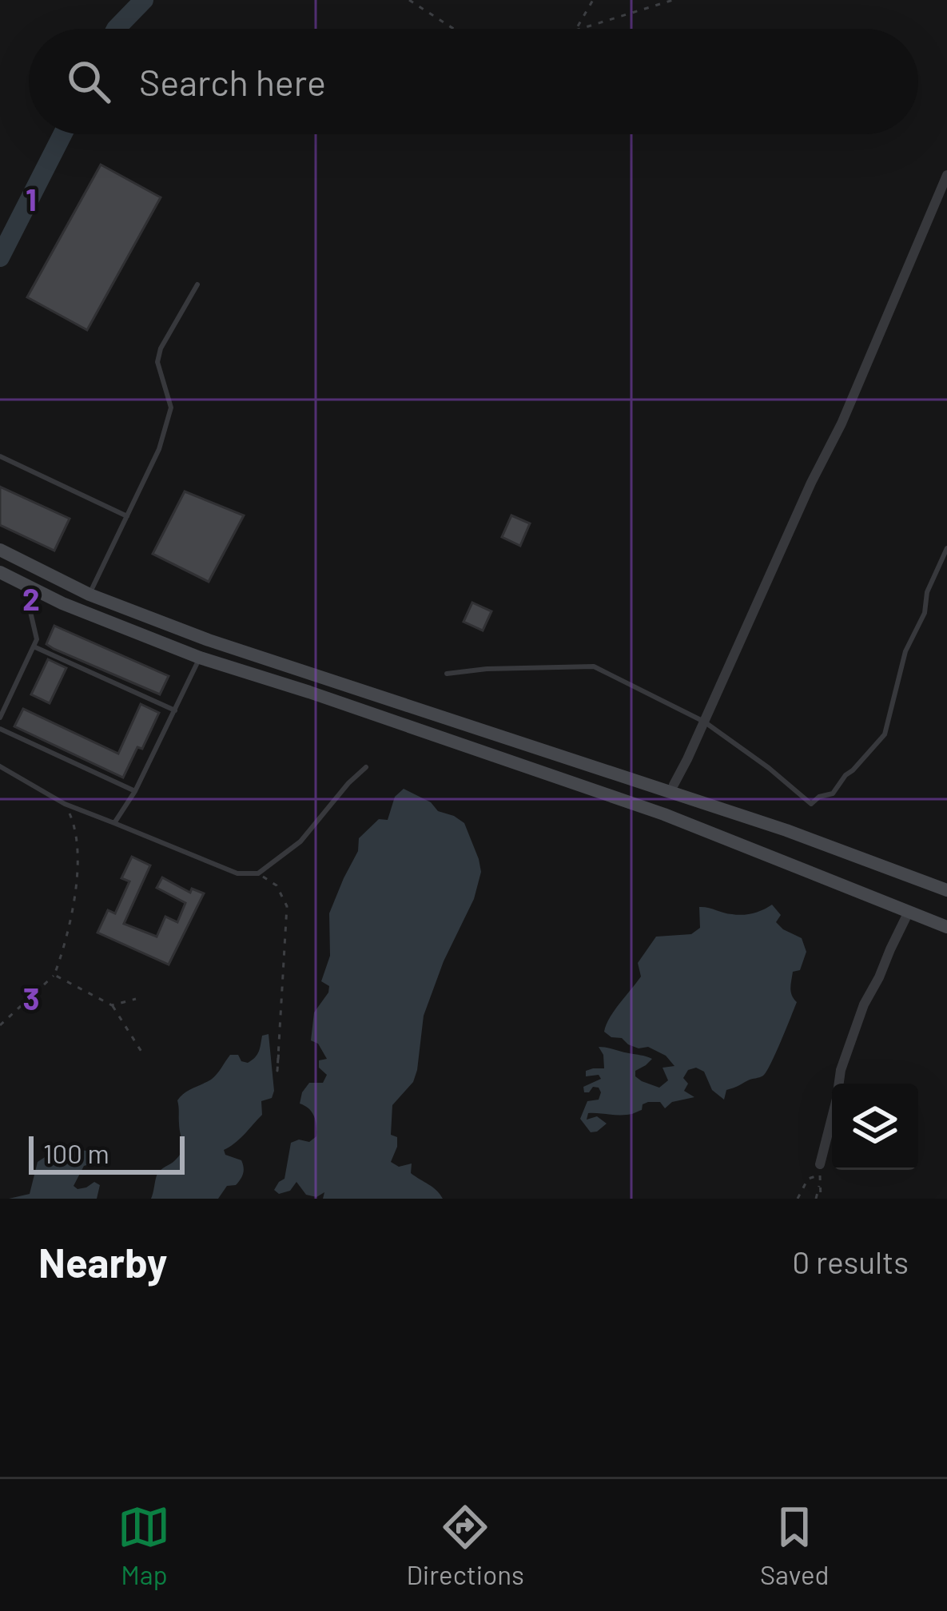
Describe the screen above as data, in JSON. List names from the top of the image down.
{
  "scale_bar": "100 m",
  "page": {
    "search": "Search here",
    "scale": "100 m",
    "heading": ["Nearby", "0 results"],
    "nav": ["Map", "Directions", "Saved"]
  },
  "grid": {
    "rows": ["1", "2", "3"]
  }
}
